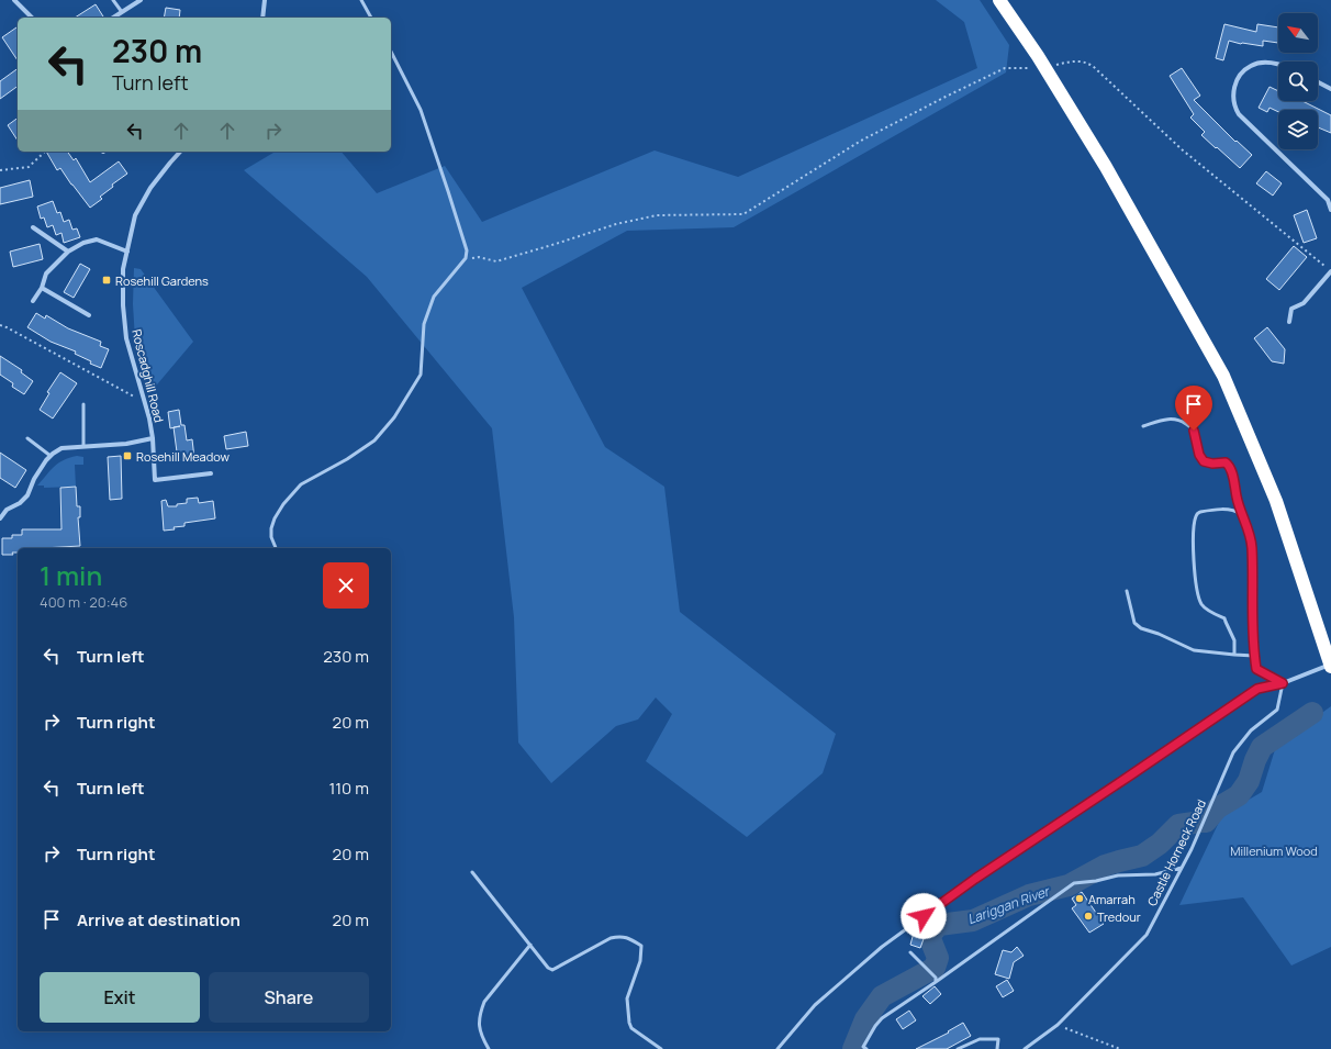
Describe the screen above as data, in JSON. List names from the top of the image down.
{
  "streets": {
    "street": ["Roscadghill Road"],
    "lane": ["Castle Horneck Road"]
  },
  "water": ["Lariggan River"],
  "parks": ["Millenium Wood"],
  "places": {
    "transit": ["Rosehill Gardens", "Rosehill Meadow"],
    "other": ["Amarrah", "Tredour"]
  },
  "north": "top left",
  "page": {
    "turn": ["230 m", "Turn left"],
    "heading": ["1 min", "400 m · 20:46"],
    "list": [
      {
        "name": "Turn left",
        "value": "230 m"
      },
      {
        "name": "Turn right",
        "value": "20 m"
      },
      {
        "name": "Turn left",
        "value": "110 m"
      },
      {
        "name": "Turn right",
        "value": "20 m"
      },
      {
        "name": "Arrive at destination",
        "value": "20 m"
      }
    ],
    "buttons": ["Exit", "Share"]
  }
}
